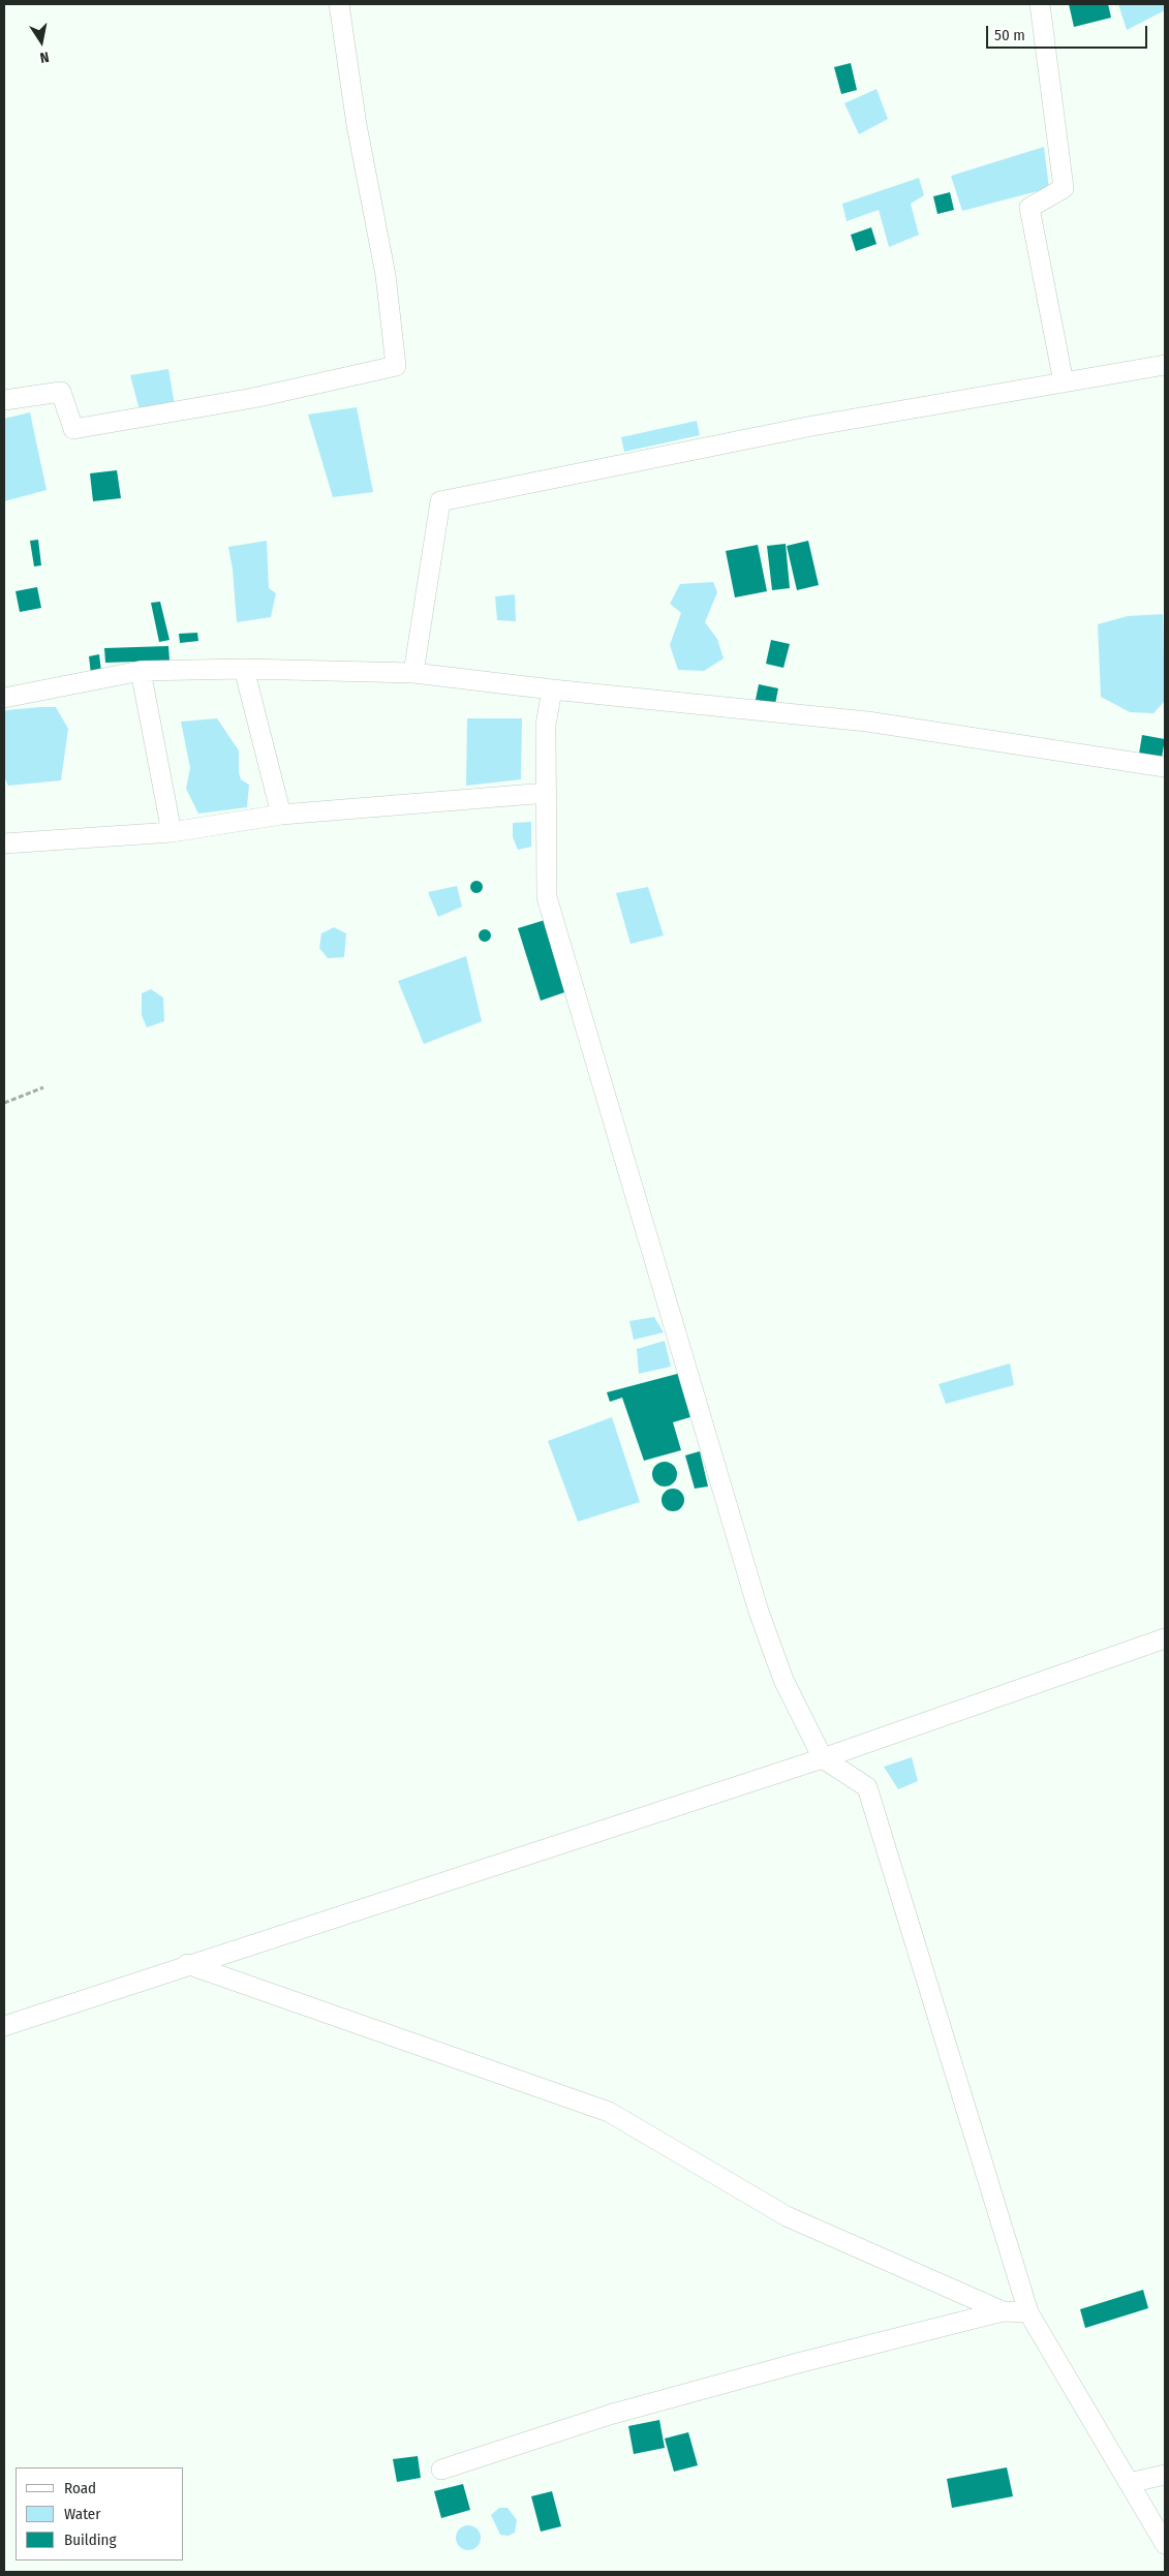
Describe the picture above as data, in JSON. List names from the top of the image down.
{
  "legend": ["Road", "Water", "Building"],
  "scale_bar": "50 m",
  "north": "bottom"
}
